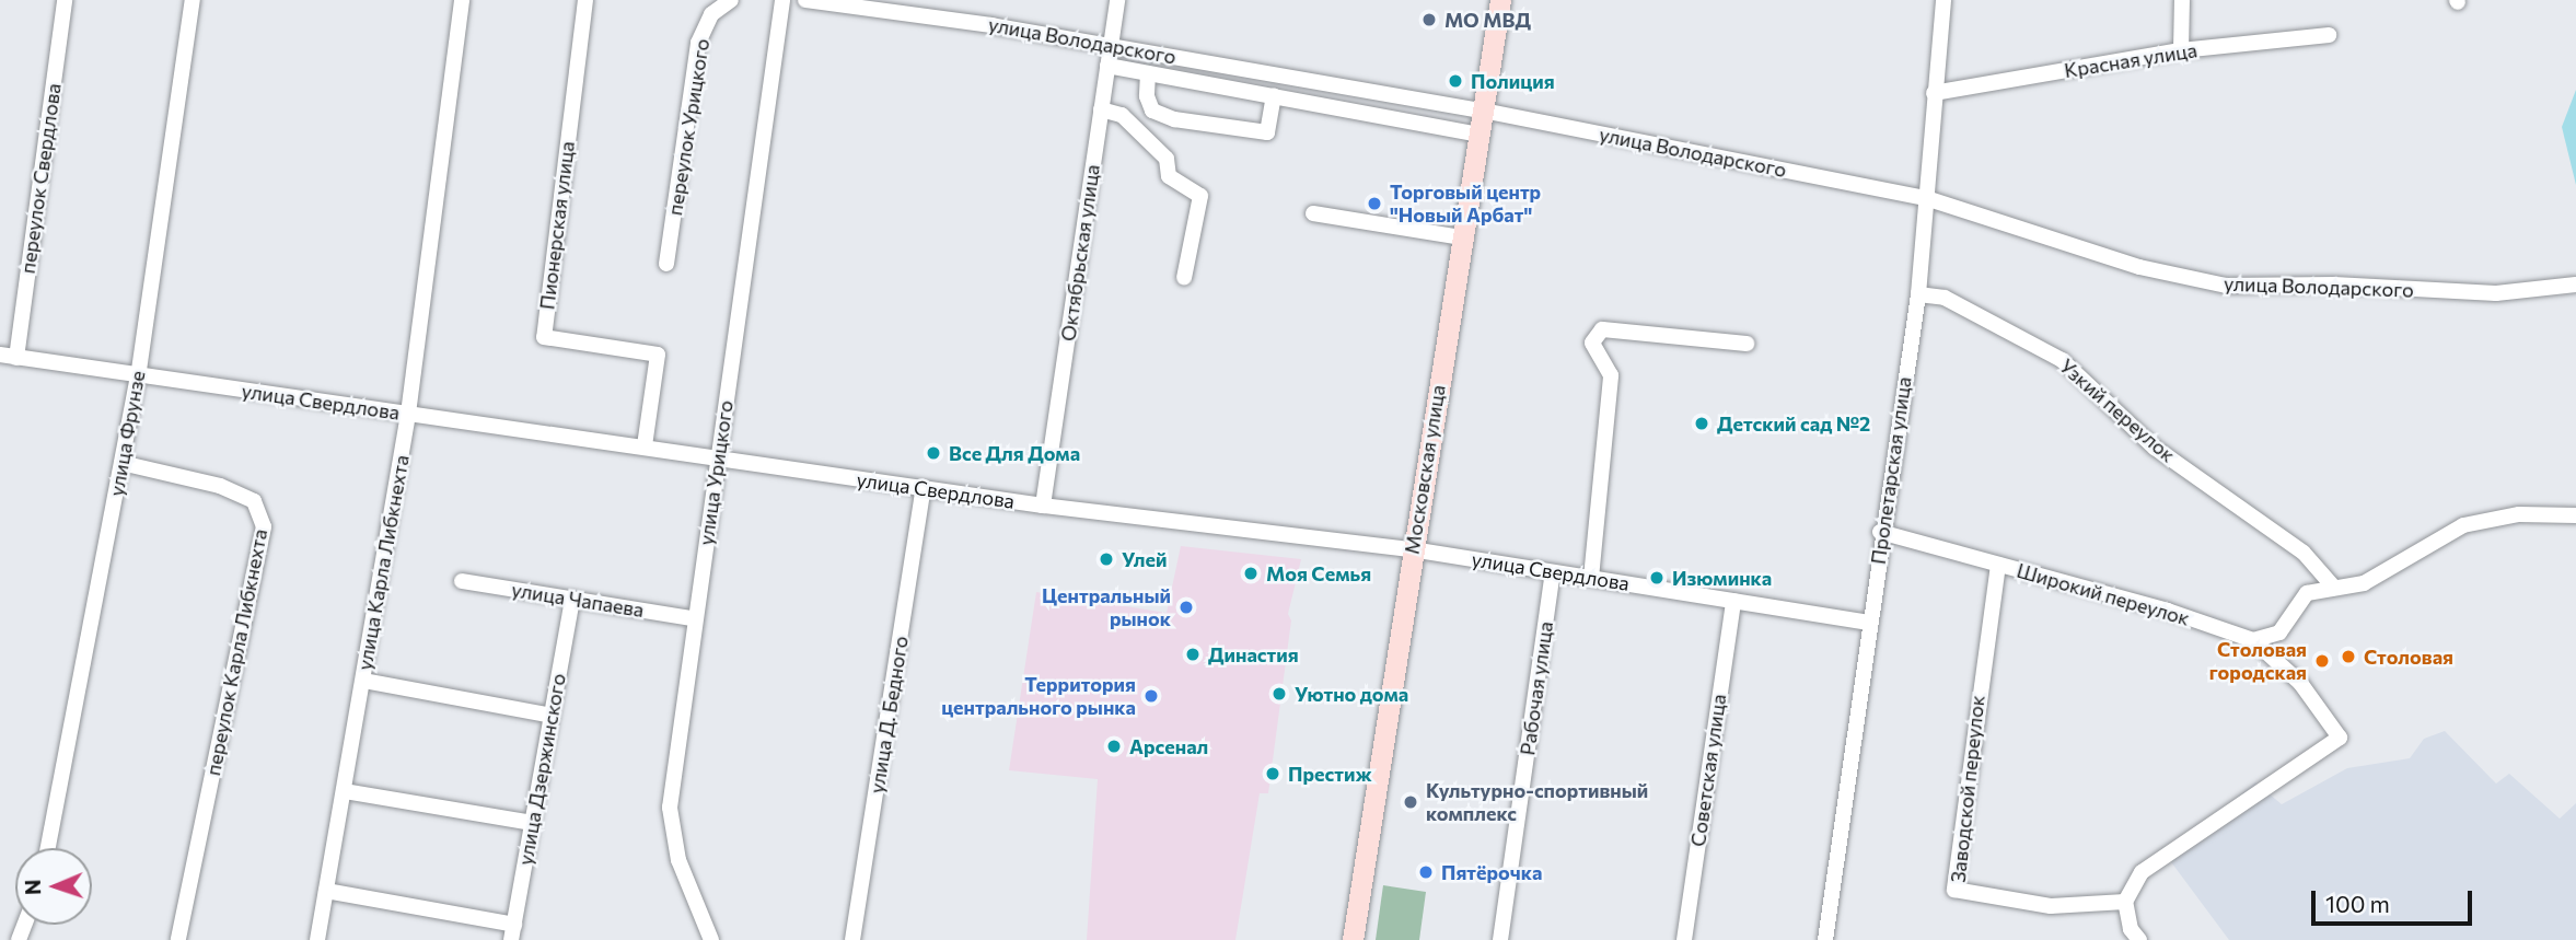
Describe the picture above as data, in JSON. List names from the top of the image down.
{
  "streets": {
    "main road": ["Московская улица"],
    "street": [
      "улица Володарского",
      "Красная улица",
      "переулок Урицкого",
      "переулок Свердлова",
      "Пионерская улица",
      "Октябрьская улица",
      "улица Свердлова",
      "Узкий переулок",
      "улица Фрунзе",
      "Пролетарская улица",
      "улица Урицкого",
      "улица Карла Либкнехта",
      "Широкий переулок",
      "улица Чапаева",
      "переулок Карла Либкнехта",
      "Рабочая улица",
      "улица Д. Бедного",
      "улица Дзержинского",
      "Советская улица",
      "Заводской переулок"
    ]
  },
  "crossings": [
    ["улица Володарского", "Октябрьская улица"],
    ["улица Володарского", "Московская улица"],
    ["улица Володарского", "Пролетарская улица"],
    ["Красная улица", "Пролетарская улица"],
    ["переулок Свердлова", "улица Свердлова"],
    ["Пионерская улица", "улица Свердлова"],
    ["Октябрьская улица", "улица Свердлова"],
    ["улица Свердлова", "улица Фрунзе"],
    ["улица Свердлова", "Московская улица"],
    ["улица Свердлова", "Пролетарская улица"],
    ["улица Свердлова", "улица Урицкого"],
    ["улица Свердлова", "улица Карла Либкнехта"],
    ["улица Свердлова", "Рабочая улица"],
    ["улица Свердлова", "улица Д. Бедного"],
    ["улица Свердлова", "Советская улица"],
    ["Узкий переулок", "Пролетарская улица"],
    ["улица Фрунзе", "переулок Карла Либкнехта"],
    ["Пролетарская улица", "Широкий переулок"],
    ["улица Урицкого", "улица Чапаева"],
    ["Широкий переулок", "Заводской переулок"],
    ["улица Чапаева", "улица Дзержинского"]
  ],
  "places": [
    "МО МВД",
    "Полиция",
    "Торговый центр \"Новый Арбат\"",
    "Детский сад №2",
    "Все Для Дома",
    "Улей",
    "Моя Семья",
    "Изюминка",
    "Центральный рынок",
    "Династия",
    "Столовая",
    "Столовая городская",
    "Уютно дома",
    "Территория центрального рынка",
    "Арсенал",
    "Престиж",
    "Культурно-спортивный комплекс",
    "Пятёрочка"
  ],
  "scale_bar": "100 m",
  "north": "left"
}
